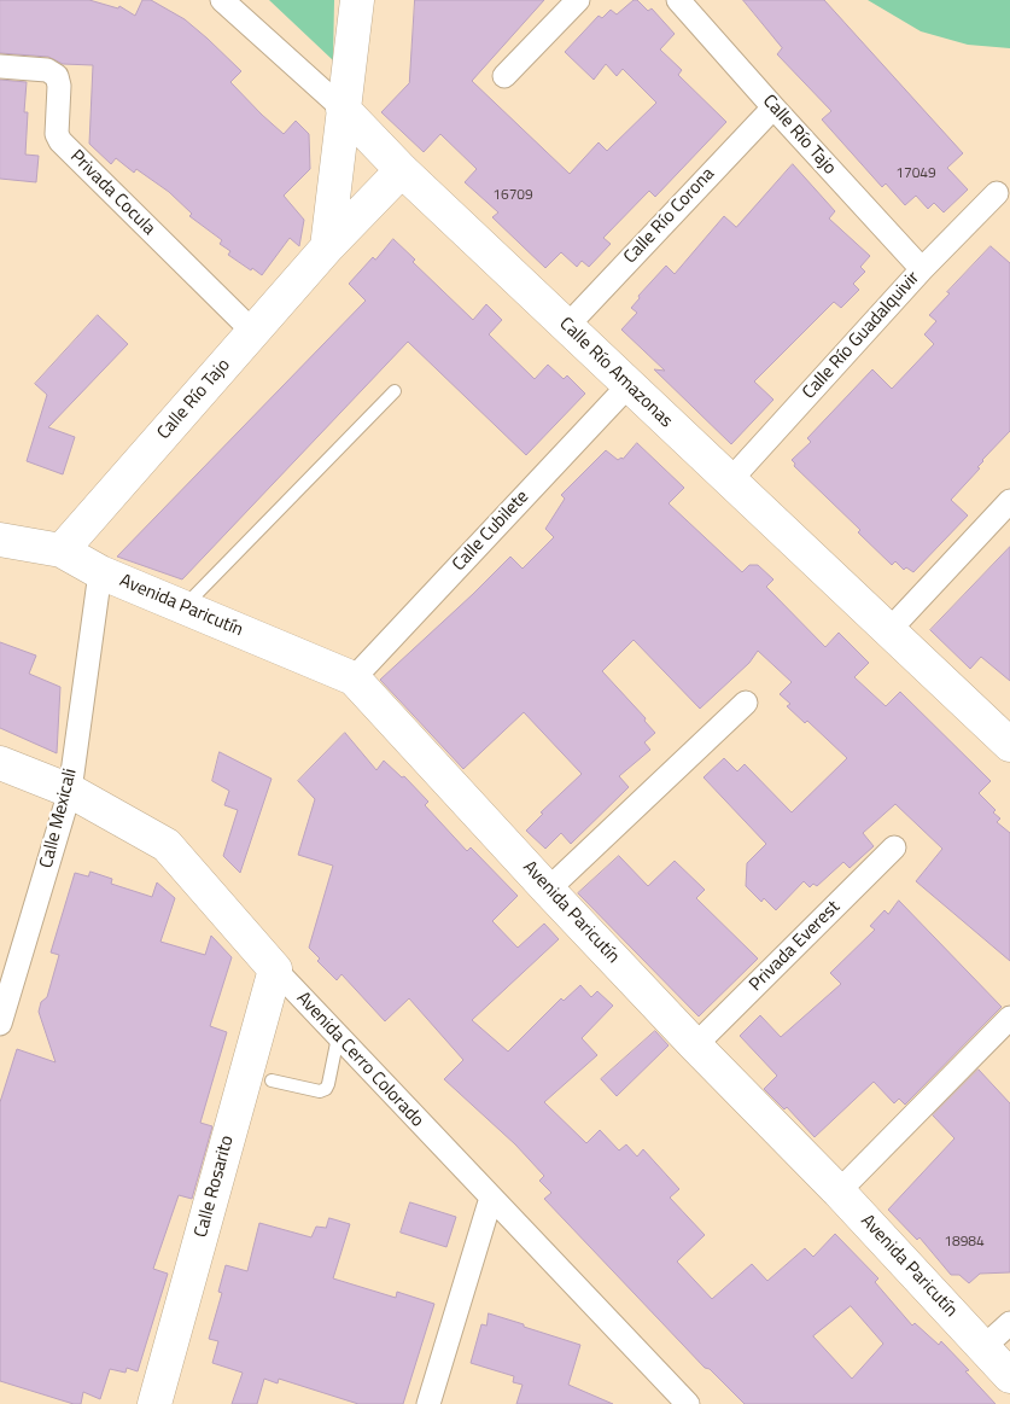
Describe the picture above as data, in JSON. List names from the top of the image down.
{
  "streets": {
    "street": [
      "Calle Río Tajo",
      "Privada Cocula",
      "Calle Río Corona",
      "Calle Río Guadalquivir",
      "Calle Río Amazonas",
      "Calle Cubilete",
      "Avenida Paricutín",
      "Calle Mexicali",
      "Privada Everest",
      "Avenida Cerro Colorado",
      "Calle Rosarito"
    ]
  },
  "crossings": [
    ["Calle Río Tajo", "Privada Cocula"],
    ["Calle Río Tajo", "Calle Río Corona"],
    ["Calle Río Tajo", "Calle Río Guadalquivir"],
    ["Calle Río Tajo", "Calle Río Amazonas"],
    ["Calle Río Tajo", "Avenida Paricutín"],
    ["Calle Río Corona", "Calle Río Amazonas"],
    ["Calle Río Guadalquivir", "Calle Río Amazonas"],
    ["Calle Río Amazonas", "Calle Cubilete"],
    ["Calle Cubilete", "Avenida Paricutín"],
    ["Avenida Paricutín", "Calle Mexicali"],
    ["Avenida Paricutín", "Privada Everest"],
    ["Calle Mexicali", "Avenida Cerro Colorado"],
    ["Avenida Cerro Colorado", "Calle Rosarito"]
  ],
  "house_numbers": ["17049", "16709", "18984"]
}
